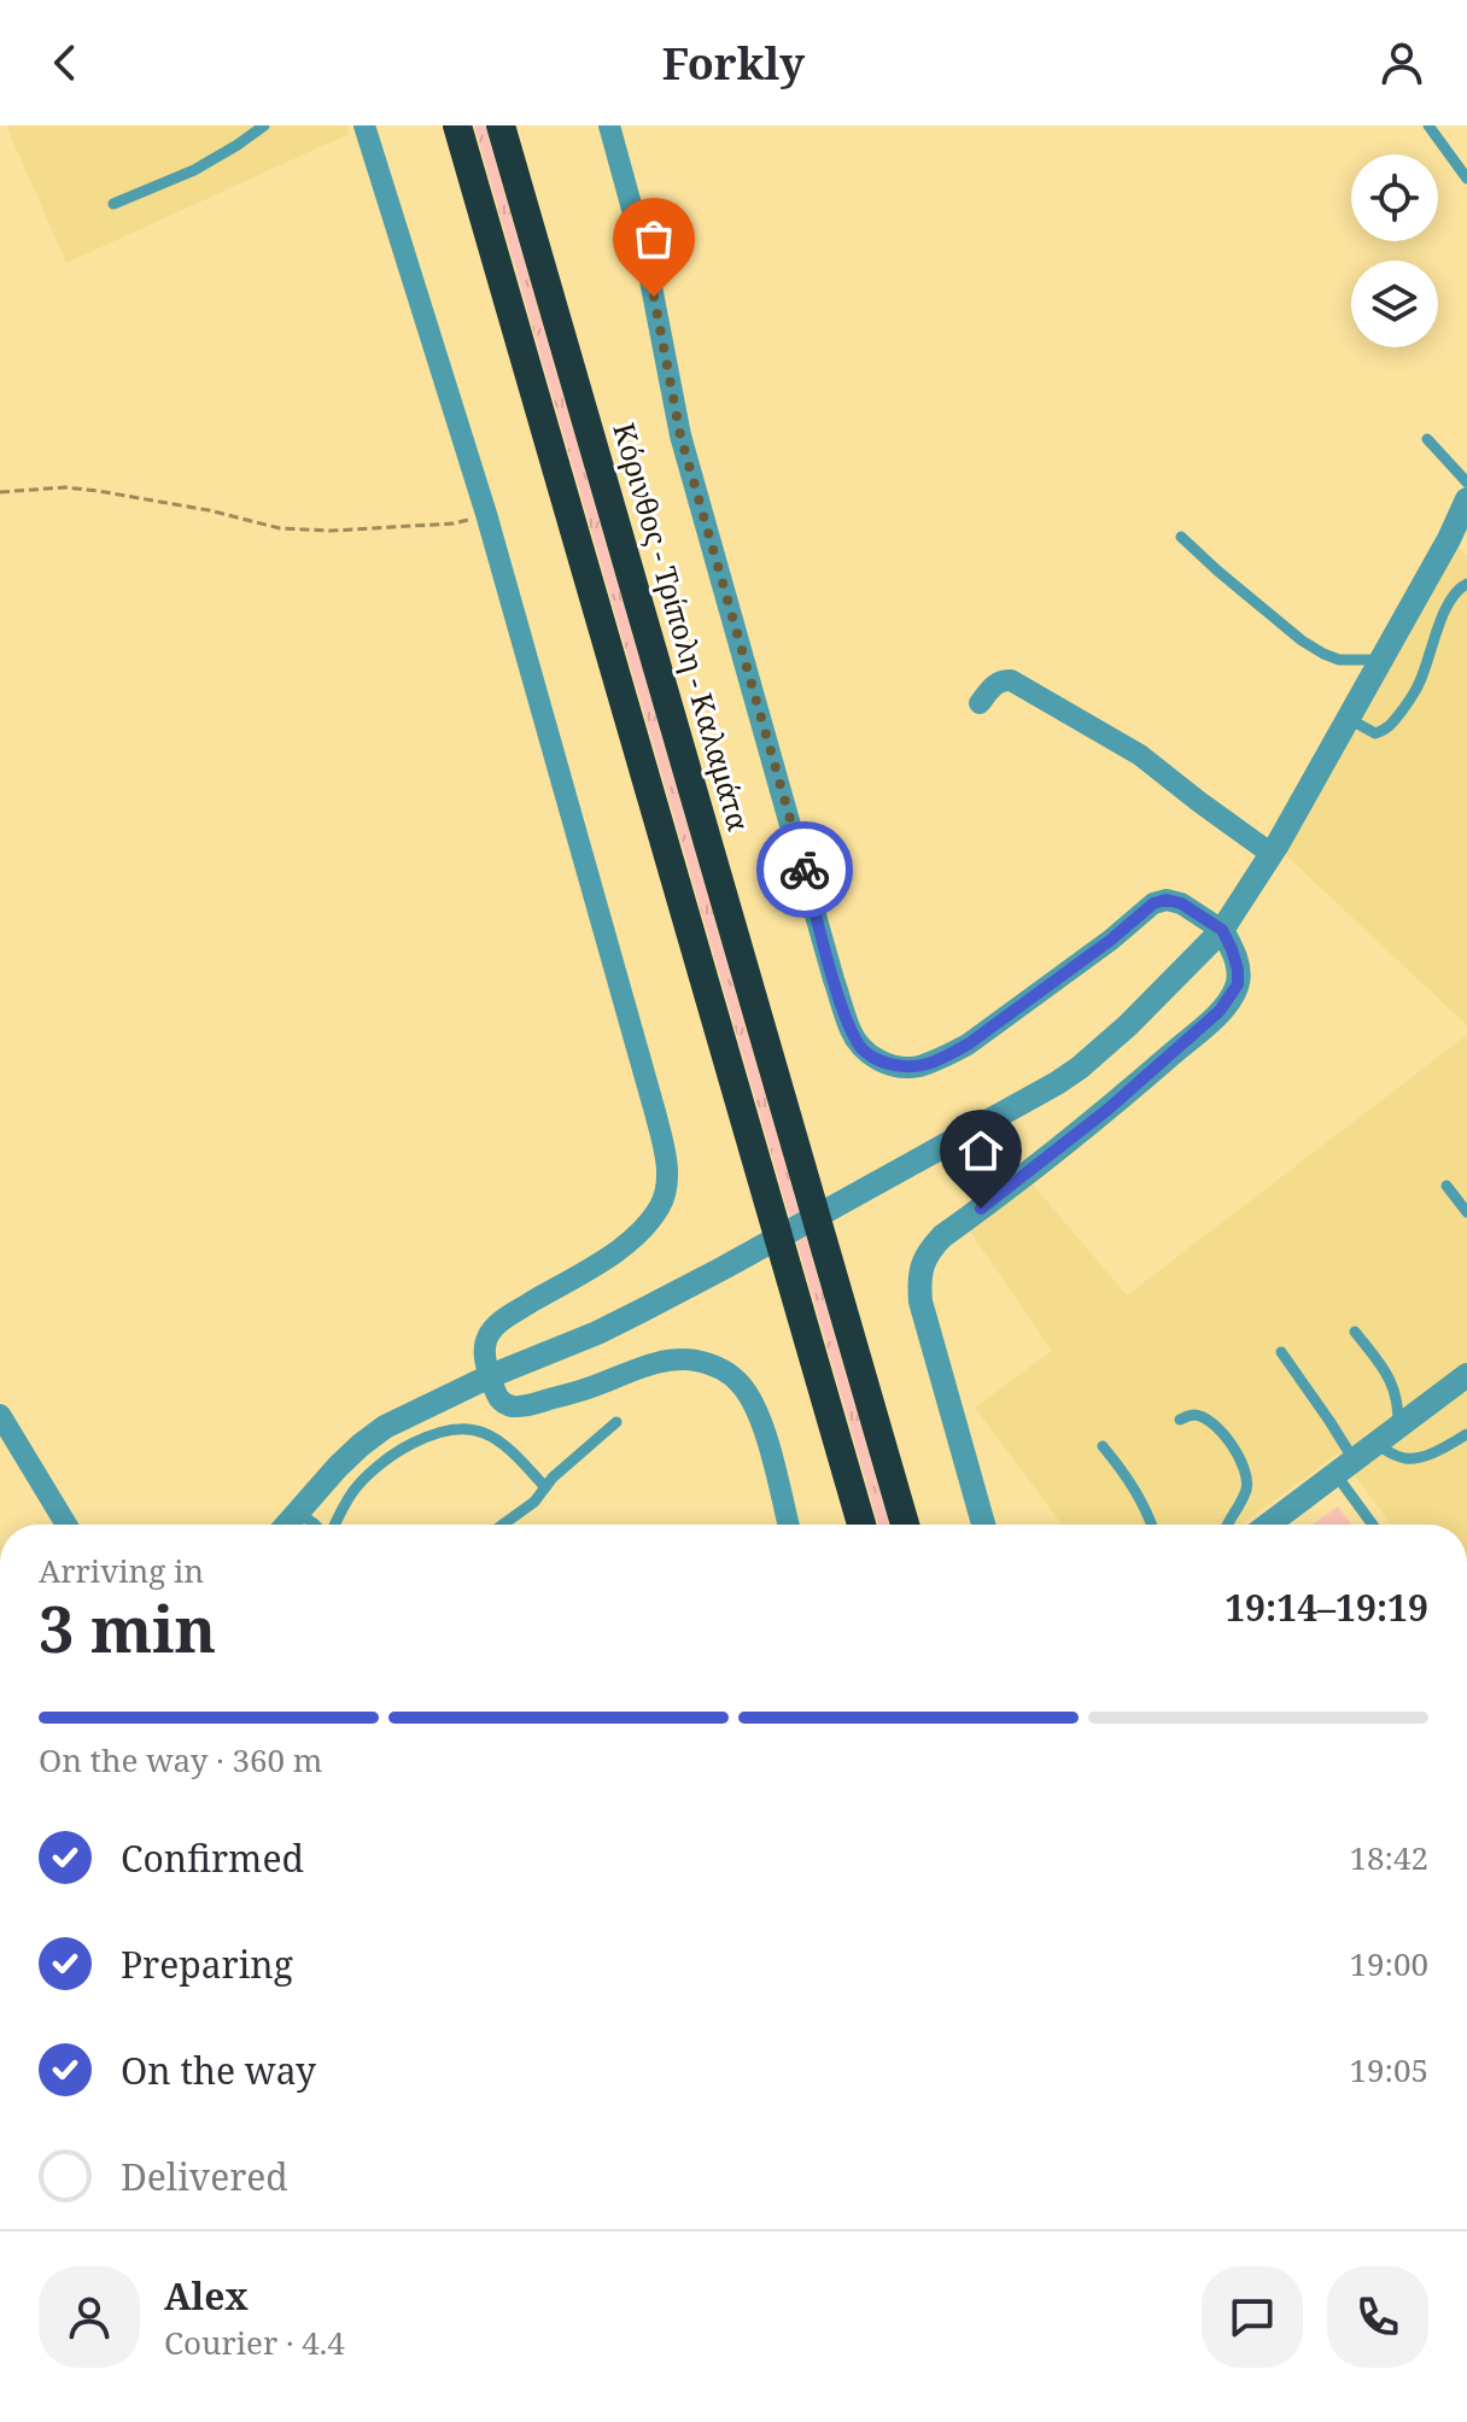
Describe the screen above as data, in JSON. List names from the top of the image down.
{
  "streets": {
    "highway": ["Κόρινθος - Τρίπολη - Καλαμάτα"]
  },
  "page": {
    "header": "Forkly",
    "heading": ["3 min", "Arriving in", "19:14–19:19"],
    "panel": ["Alex", "Courier · 4.4"],
    "bar": "On the way · 360 m",
    "list": [
      ["Confirmed", "18:42"],
      ["Preparing", "19:00"],
      ["On the way", "19:05"],
      "Delivered"
    ]
  }
}
